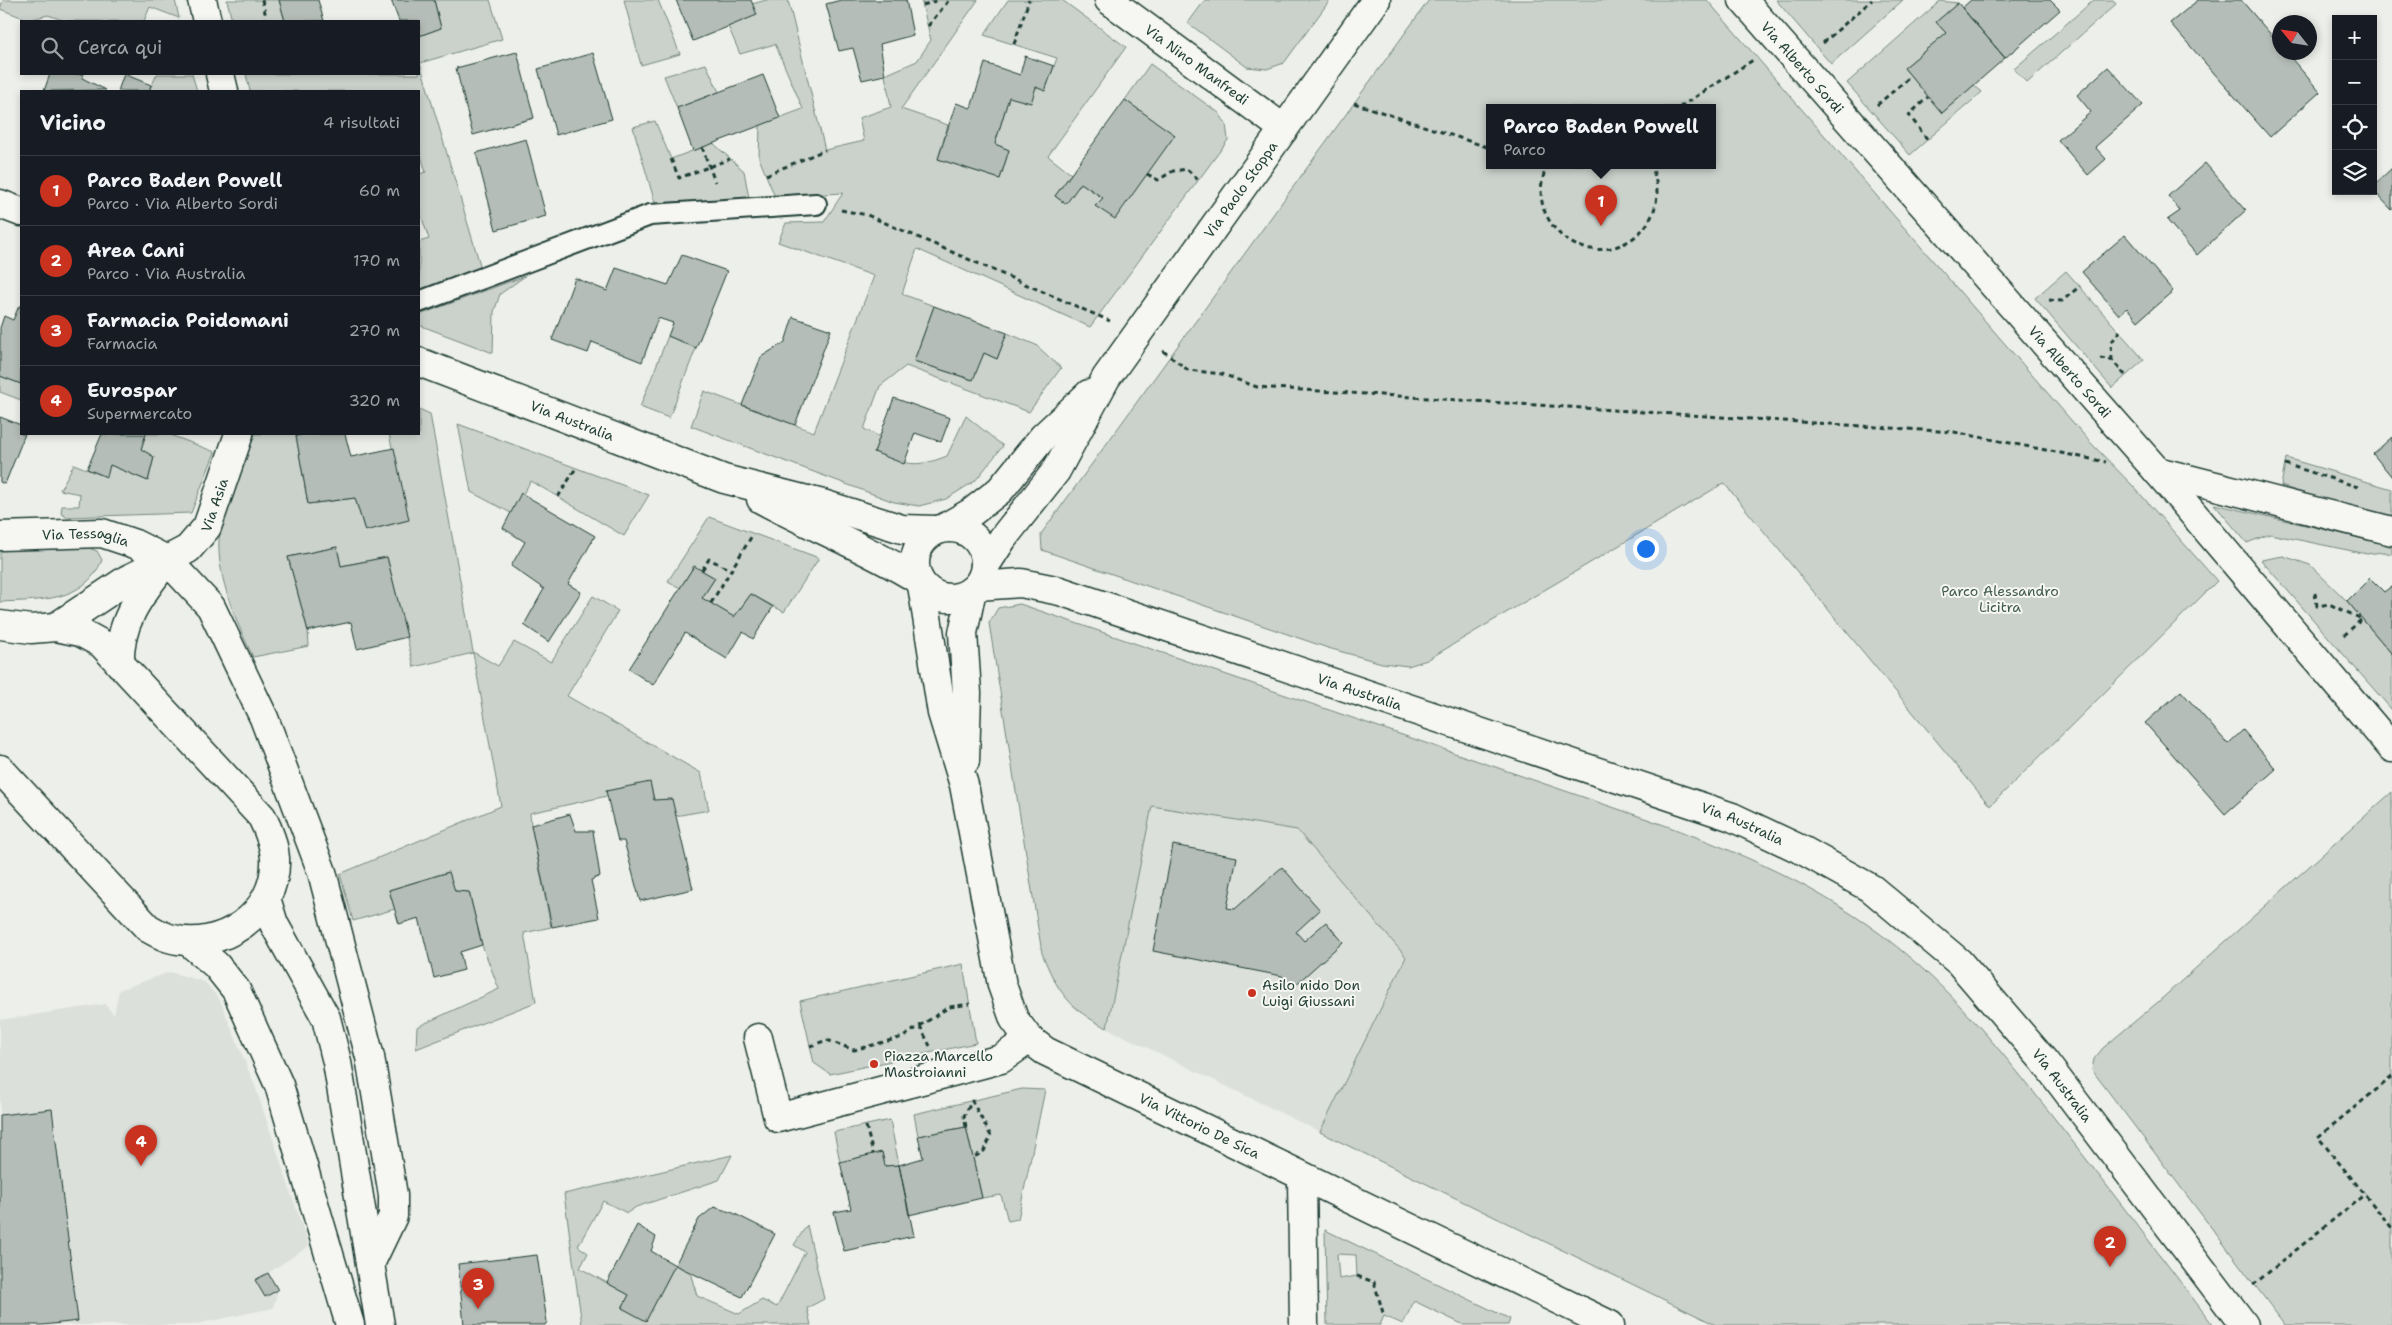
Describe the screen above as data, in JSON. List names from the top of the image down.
{
  "streets": {
    "street": [
      "Via Nino Manfredi",
      "Via Alberto Sordi",
      "Via Paolo Stoppa",
      "Via Australia",
      "Via Asia",
      "Via Tessaglia",
      "Via Vittorio De Sica"
    ]
  },
  "crossings": [
    ["Via Nino Manfredi", "Via Paolo Stoppa"],
    ["Via Asia", "Via Tessaglia"]
  ],
  "parks": ["Parco Alessandro Licitra"],
  "places": ["Asilo nido Don Luigi Giussani", "Piazza Marcello Mastroianni"],
  "north": "top left",
  "page": {
    "map_buttons": ["+", "−"],
    "search": "Cerca qui",
    "heading": ["Vicino", "4 risultati"],
    "popup": ["Parco Baden Powell", "Parco"],
    "list": [
      {
        "mark": "1",
        "name": "Parco Baden Powell",
        "note": "Parco · Via Alberto Sordi",
        "value": "60 m"
      },
      {
        "mark": "2",
        "name": "Area Cani",
        "note": "Parco · Via Australia",
        "value": "170 m"
      },
      {
        "mark": "3",
        "name": "Farmacia Poidomani",
        "note": "Farmacia",
        "value": "270 m"
      },
      {
        "mark": "4",
        "name": "Eurospar",
        "note": "Supermercato",
        "value": "320 m"
      }
    ],
    "pins": [
      "1",
      "4",
      "2",
      "3"
    ]
  }
}
